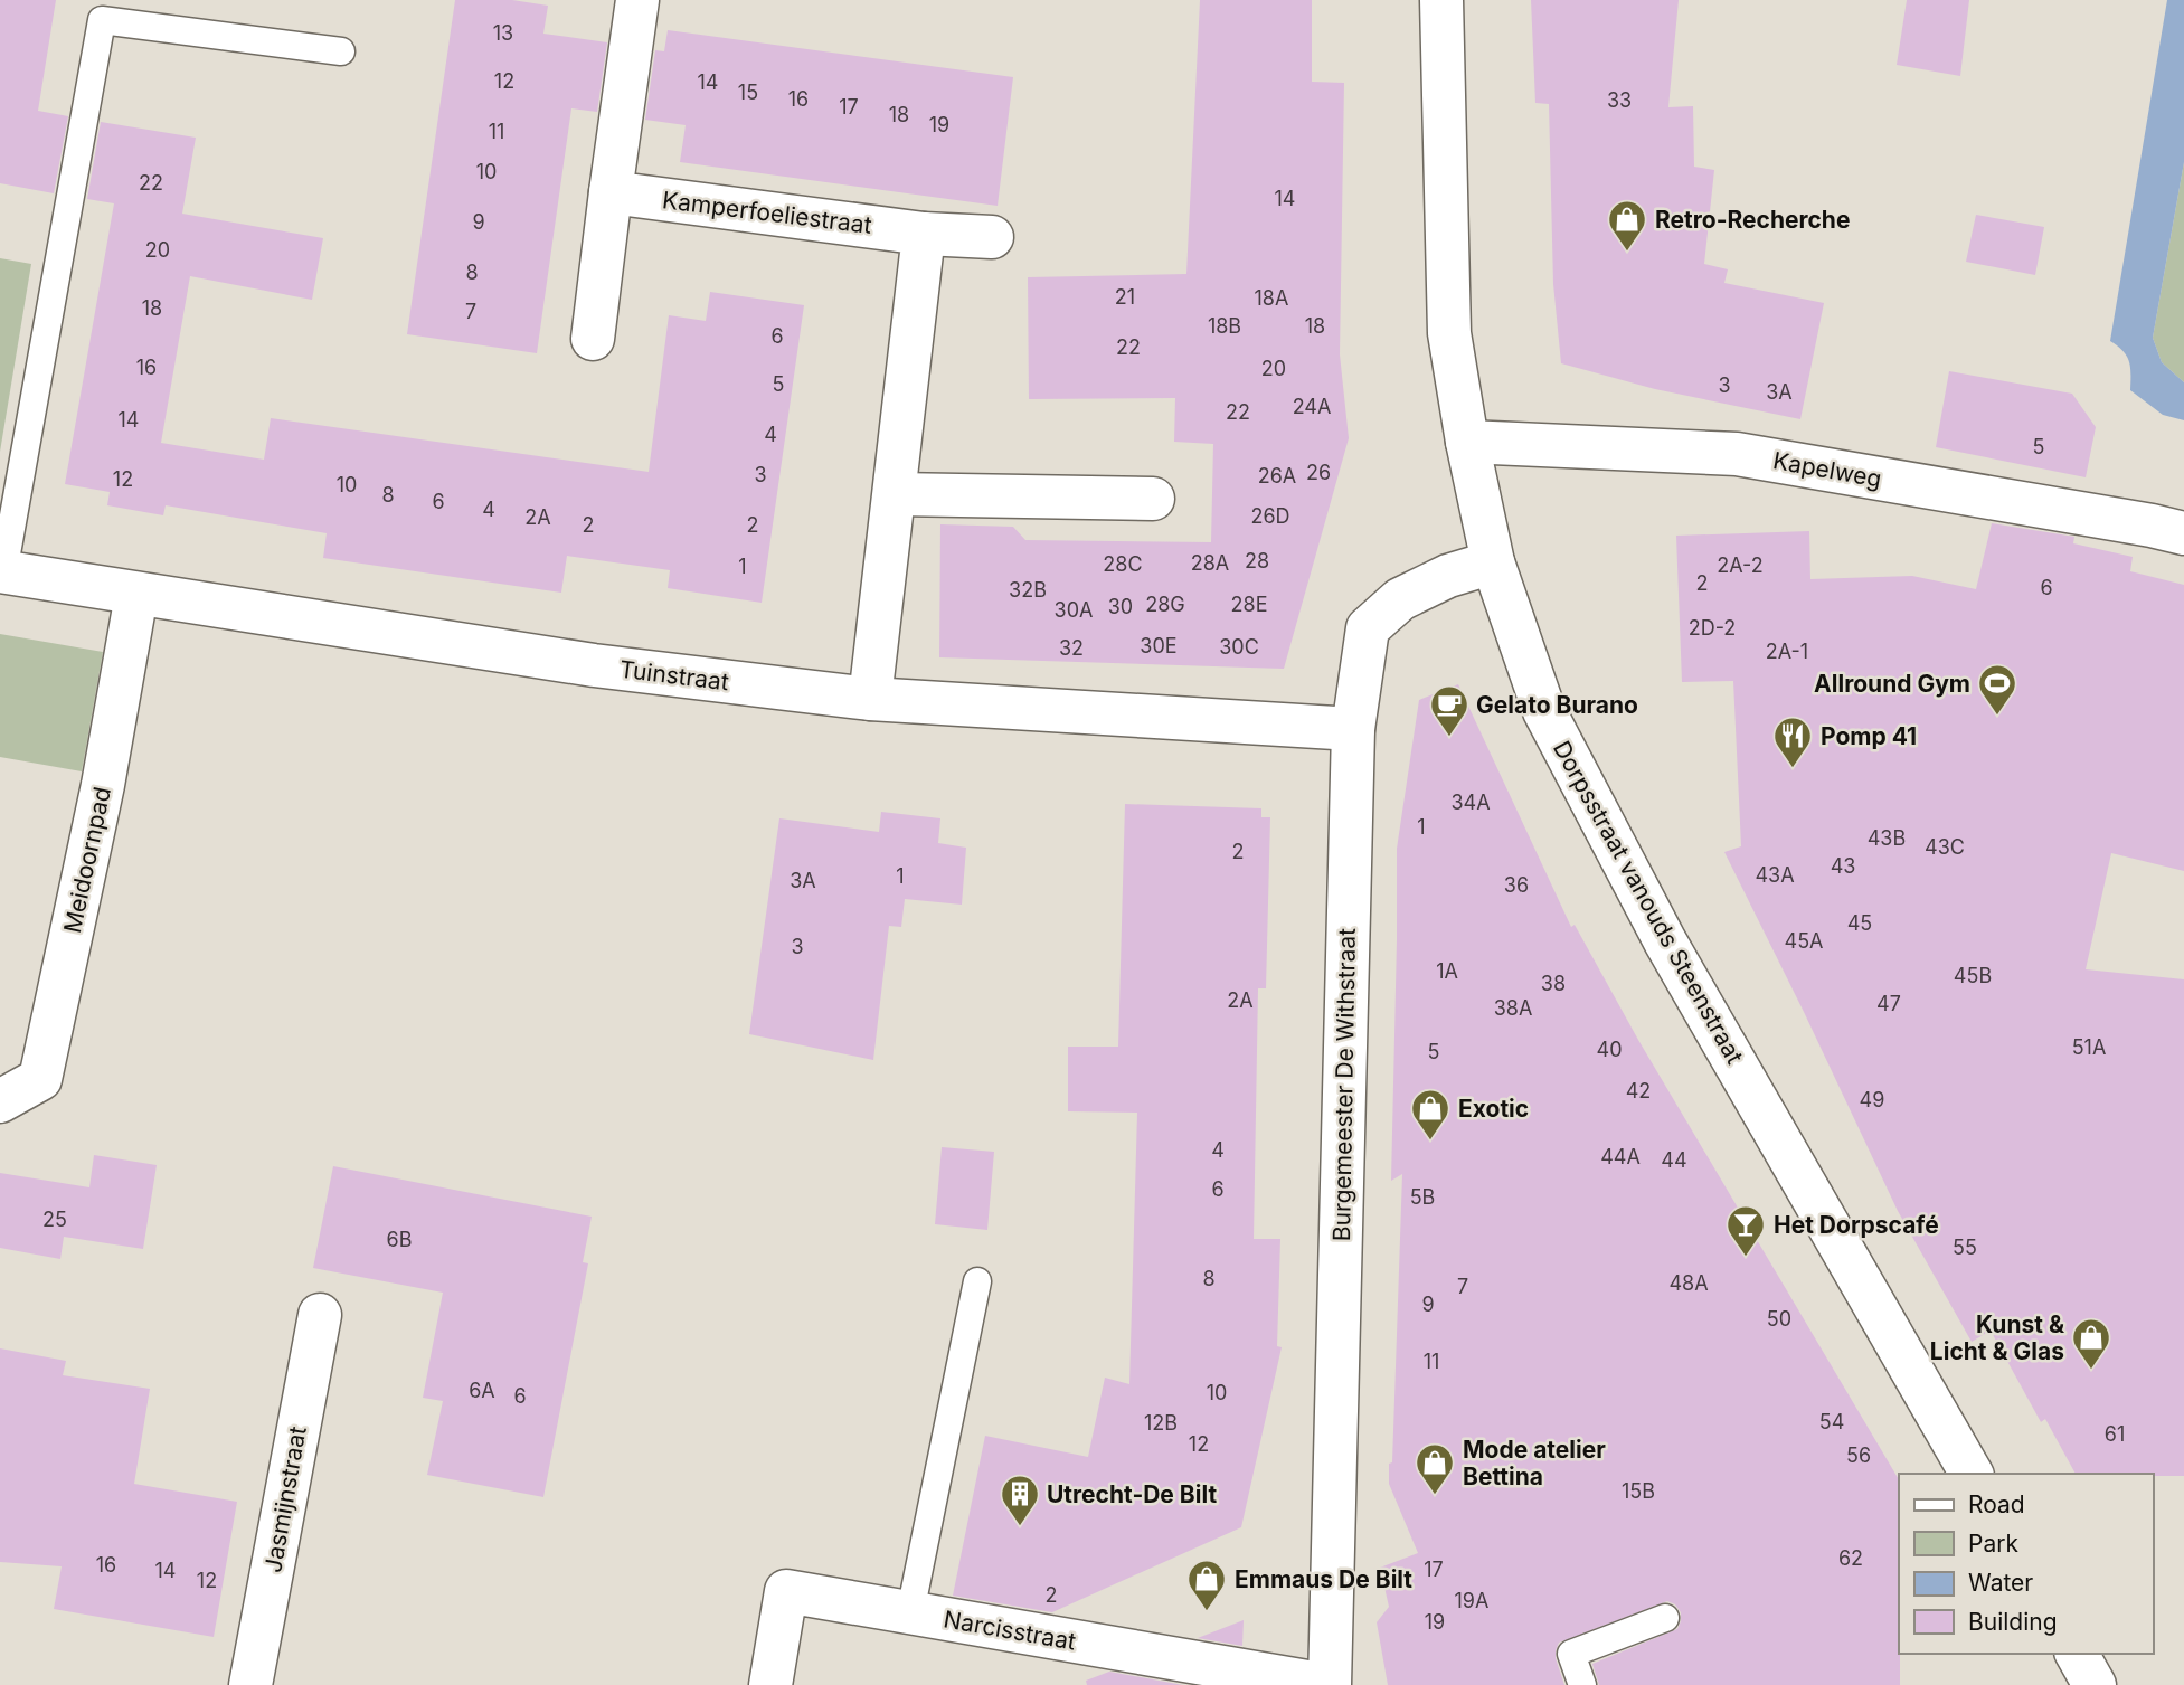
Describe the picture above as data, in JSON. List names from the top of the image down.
{
  "streets": {
    "street": [
      "Kamperfoeliestraat",
      "Kapelweg",
      "Tuinstraat",
      "Meidoornpad",
      "Dorpsstraat vanouds Steenstraat",
      "Burgemeester De Withstraat",
      "Jasmijnstraat",
      "Narcisstraat"
    ]
  },
  "crossings": [
    ["Kapelweg", "Dorpsstraat vanouds Steenstraat"],
    ["Tuinstraat", "Meidoornpad"],
    ["Tuinstraat", "Burgemeester De Withstraat"],
    ["Dorpsstraat vanouds Steenstraat", "Burgemeester De Withstraat"],
    ["Burgemeester De Withstraat", "Narcisstraat"]
  ],
  "places": {
    "shop": [
      "Retro-Recherche",
      "Exotic",
      "Kunst & Licht & Glas",
      "Mode atelier Bettina",
      "Emmaus De Bilt"
    ],
    "sports": ["Allround Gym"],
    "cafe": ["Gelato Burano"],
    "restaurant": ["Pomp 41"],
    "bar": ["Het Dorpscafé"],
    "building": ["Utrecht-De Bilt"]
  },
  "house_numbers": [
    "13",
    "12",
    "14",
    "15",
    "16",
    "33",
    "17",
    "18",
    "19",
    "11",
    "10",
    "22",
    "14",
    "9",
    "20",
    "8",
    "21",
    "18A",
    "18",
    "7",
    "18B",
    "18",
    "6",
    "22",
    "16",
    "20",
    "5",
    "3",
    "3A",
    "24A",
    "22",
    "14",
    "4",
    "5",
    "26",
    "3",
    "26A",
    "12",
    "10",
    "8",
    "6",
    "4",
    "26D",
    "2A",
    "2",
    "2",
    "28",
    "28A",
    "28C",
    "2A-2",
    "1",
    "2",
    "6",
    "32B",
    "28G",
    "28E",
    "30",
    "30A",
    "2D-2",
    "30E",
    "30C",
    "32",
    "2A-1",
    "34A",
    "1",
    "43B",
    "43C",
    "2",
    "43",
    "43A",
    "1",
    "3A",
    "36",
    "45",
    "45A",
    "3",
    "1A",
    "45B",
    "38",
    "2A",
    "47",
    "38A",
    "51A",
    "40",
    "5",
    "42",
    "49",
    "4",
    "44A",
    "44",
    "6",
    "5B",
    "25",
    "6B",
    "55",
    "8",
    "48A",
    "7",
    "9",
    "50",
    "11",
    "6A",
    "10",
    "6",
    "54",
    "12B",
    "61",
    "12",
    "56",
    "15B",
    "62",
    "16",
    "17",
    "14",
    "12",
    "2",
    "19A",
    "19"
  ],
  "legend": [
    "Road",
    "Park",
    "Water",
    "Building"
  ]
}
